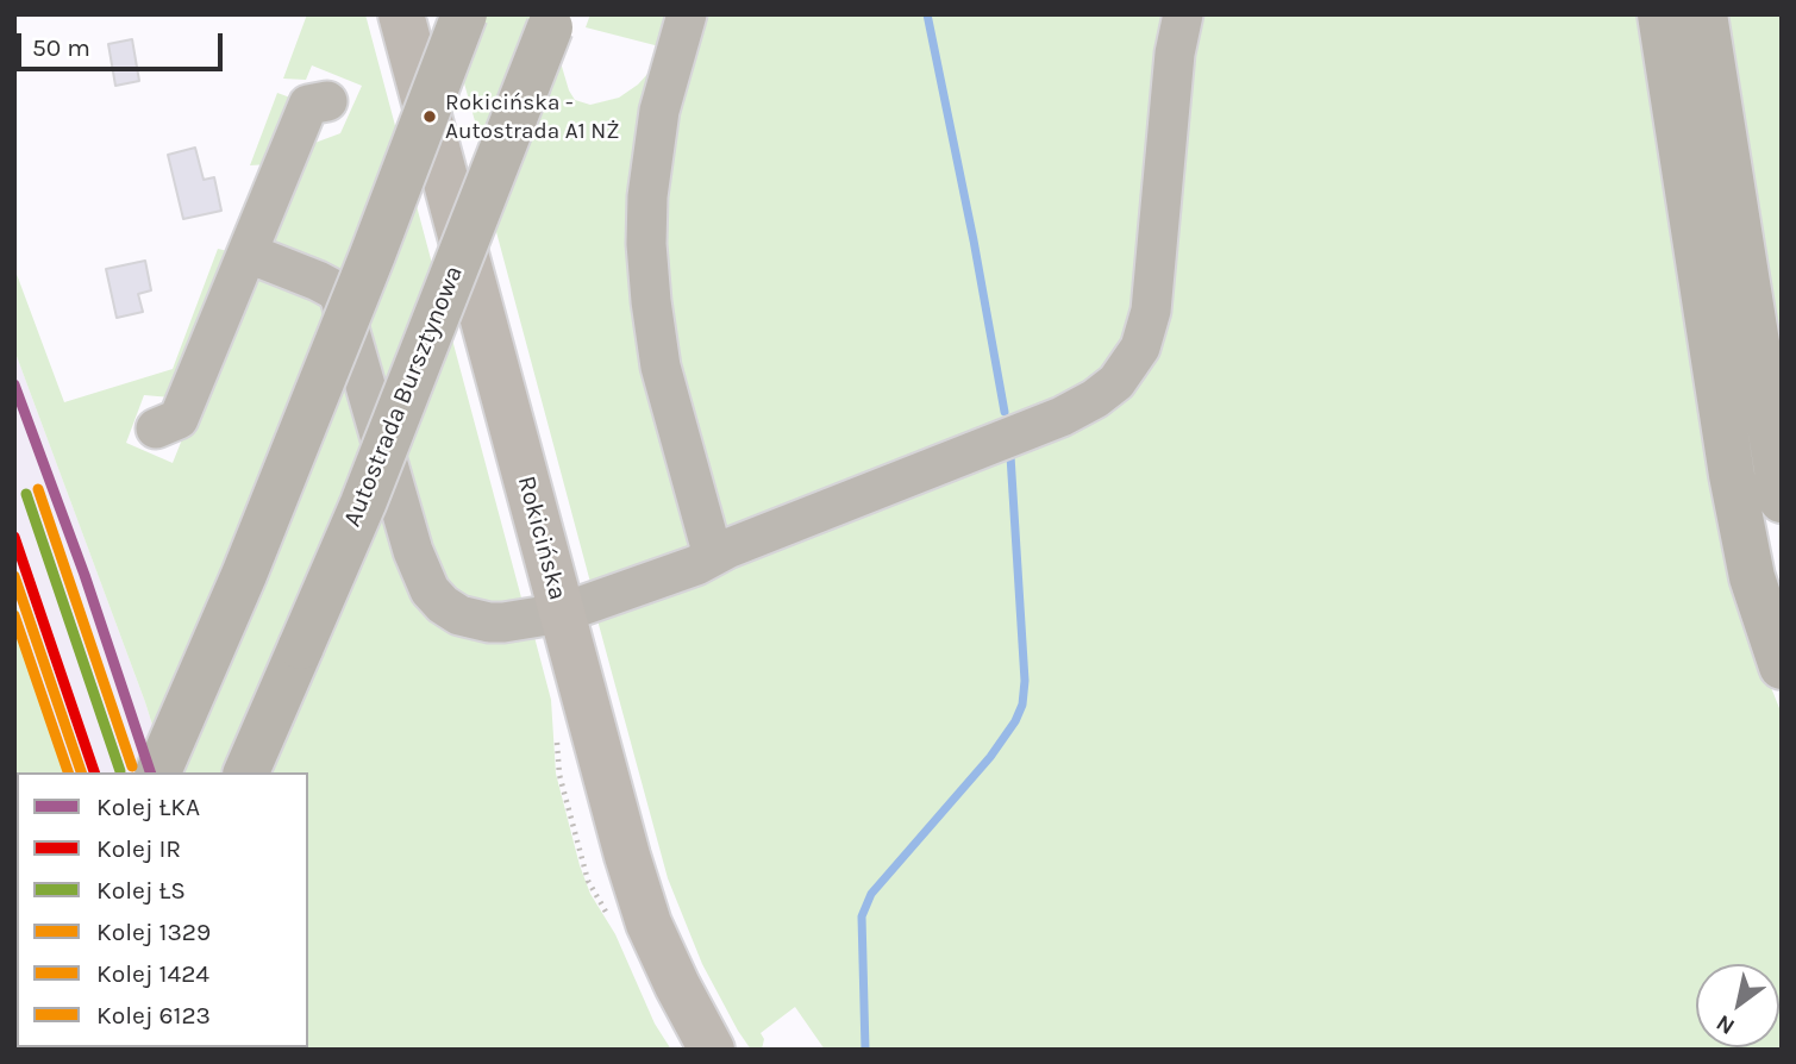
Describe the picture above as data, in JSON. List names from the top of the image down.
{
  "streets": {
    "highway": ["Autostrada Bursztynowa"],
    "main road": ["Rokicińska"]
  },
  "places": ["Rokicińska - Autostrada A1 NŻ"],
  "lines": [
    "rail line ŁKA",
    "rail line 1424",
    "rail line ŁS",
    "rail line IR",
    "rail line 1329",
    "rail line 6123"
  ],
  "legend": [
    "Kolej ŁKA",
    "Kolej IR",
    "Kolej ŁS",
    "Kolej 1329",
    "Kolej 1424",
    "Kolej 6123"
  ],
  "scale_bar": "50 m",
  "north": "bottom left"
}
